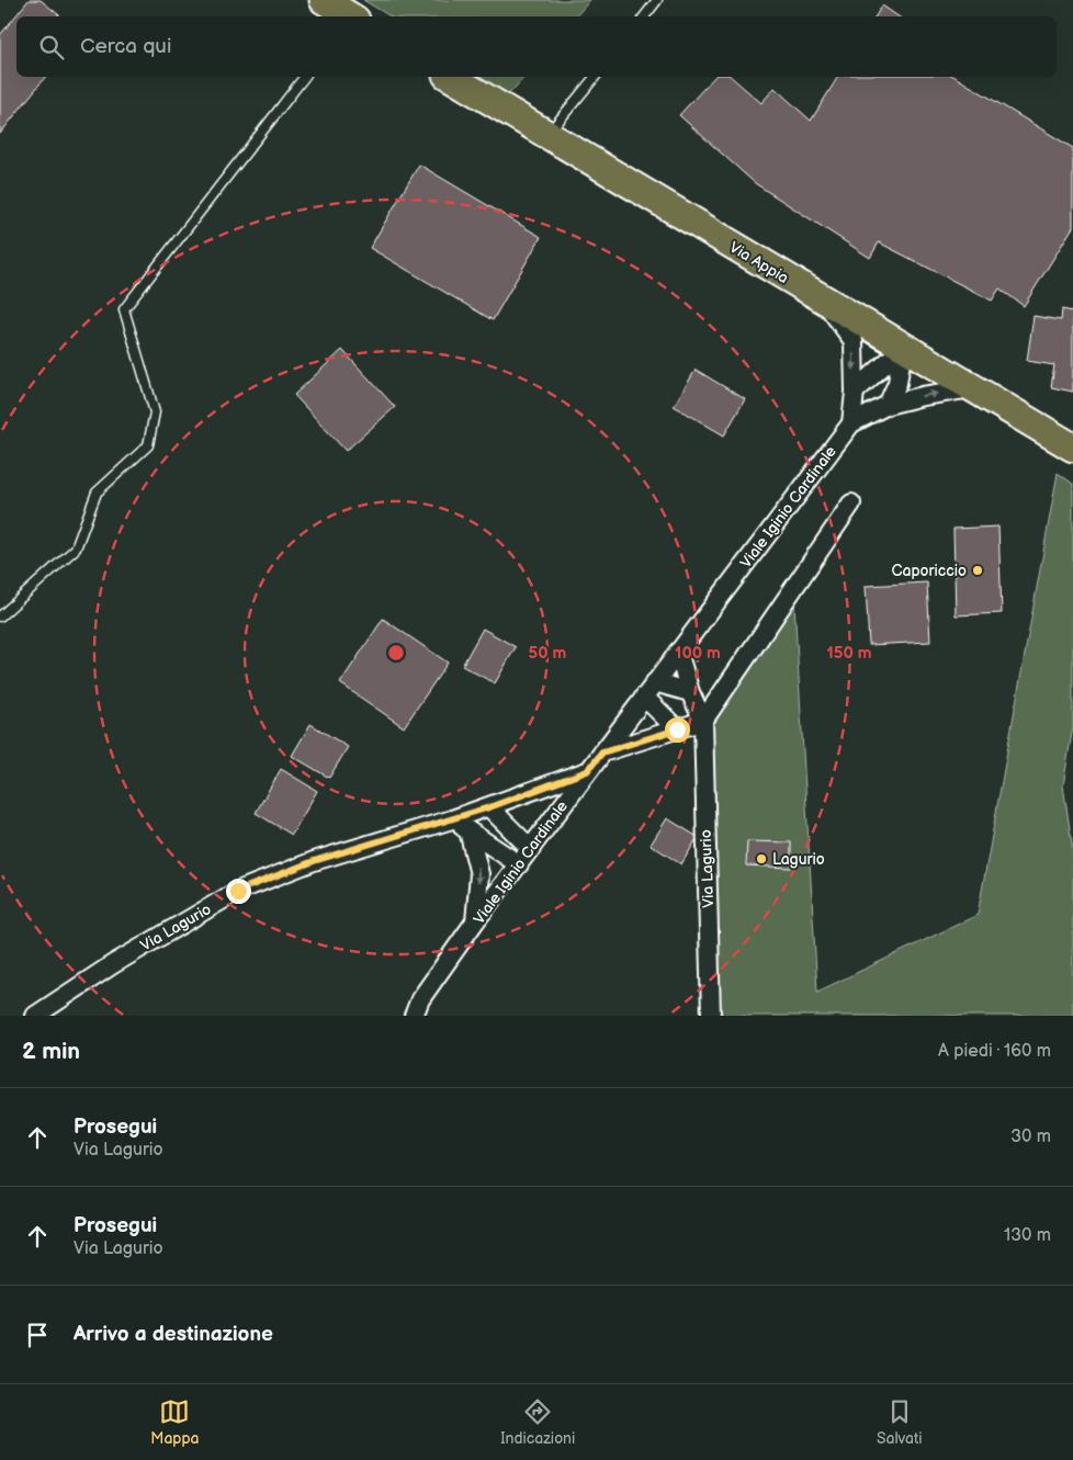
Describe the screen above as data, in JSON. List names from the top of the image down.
{
  "streets": {
    "main road": ["Via Appia"],
    "street": ["Viale Iginio Cardinale", "Via Lagurio"]
  },
  "crossings": [
    ["Viale Iginio Cardinale", "Via Lagurio"]
  ],
  "places": ["Caporiccio", "Lagurio"],
  "page": {
    "search": "Cerca qui",
    "heading": ["2 min", "A piedi · 160 m"],
    "list": [
      ["Prosegui", "Via Lagurio", "30 m"],
      ["Prosegui", "Via Lagurio", "130 m"],
      "Arrivo a destinazione"
    ],
    "nav": ["Mappa", "Indicazioni", "Salvati"]
  },
  "rings": ["50 m", "100 m", "150 m"]
}
